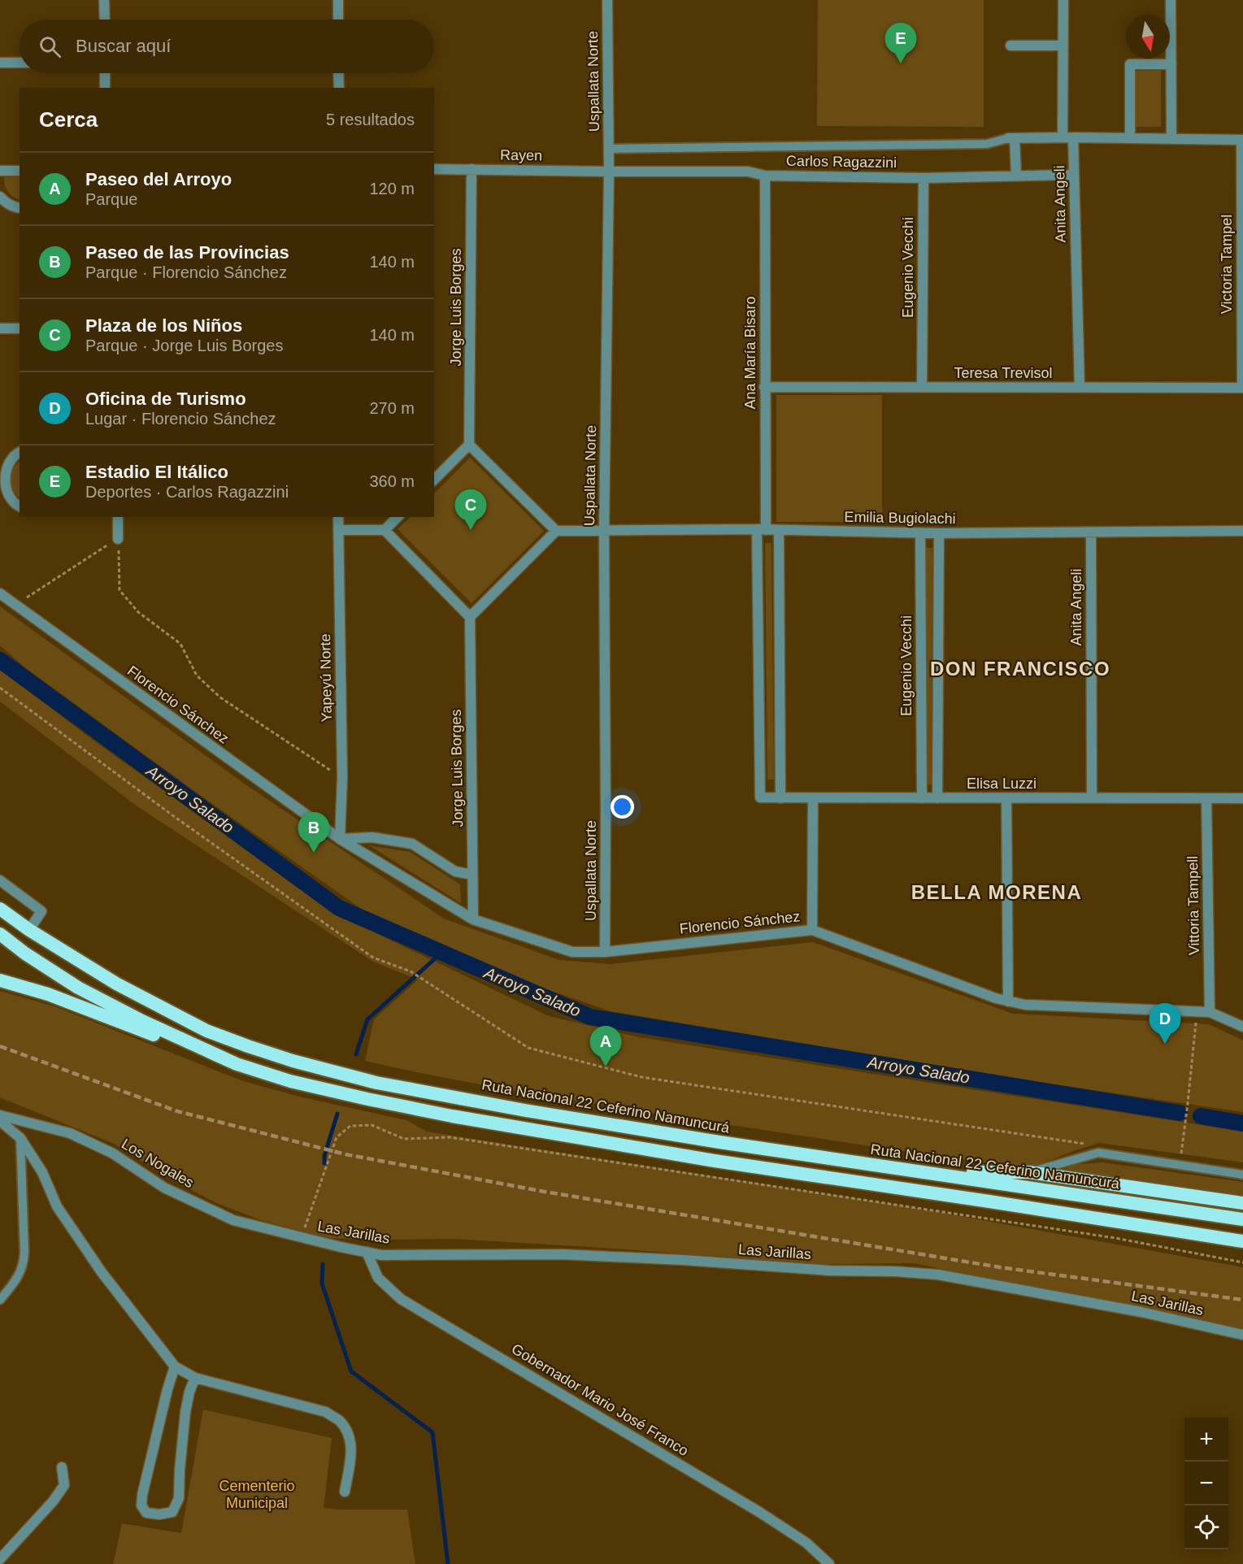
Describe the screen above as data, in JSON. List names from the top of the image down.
{
  "streets": {
    "highway": ["Ruta Nacional 22 Ceferino Namuncurá"],
    "street": [
      "Uspallata Norte",
      "Rayen",
      "Carlos Ragazzini",
      "Anita Angeli",
      "Victoria Tampel",
      "Eugenio Vecchi",
      "Jorge Luis Borges",
      "Ana María Bisaro",
      "Teresa Trevisol",
      "Emilia Bugiolachi",
      "Yapeyú Norte",
      "Florencio Sánchez",
      "Elisa Luzzi",
      "Vittoria Tampell",
      "Los Nogales",
      "Las Jarillas",
      "Gobernador Mario José Franco"
    ]
  },
  "crossings": [
    ["Uspallata Norte", "Rayen"],
    ["Uspallata Norte", "Carlos Ragazzini"],
    ["Uspallata Norte", "Emilia Bugiolachi"],
    ["Uspallata Norte", "Florencio Sánchez"],
    ["Rayen", "Carlos Ragazzini"],
    ["Rayen", "Jorge Luis Borges"],
    ["Carlos Ragazzini", "Anita Angeli"],
    ["Carlos Ragazzini", "Eugenio Vecchi"],
    ["Carlos Ragazzini", "Ana María Bisaro"],
    ["Anita Angeli", "Teresa Trevisol"],
    ["Anita Angeli", "Emilia Bugiolachi"],
    ["Anita Angeli", "Elisa Luzzi"],
    ["Victoria Tampel", "Teresa Trevisol"],
    ["Eugenio Vecchi", "Teresa Trevisol"],
    ["Eugenio Vecchi", "Emilia Bugiolachi"],
    ["Eugenio Vecchi", "Elisa Luzzi"],
    ["Jorge Luis Borges", "Florencio Sánchez"],
    ["Ana María Bisaro", "Teresa Trevisol"],
    ["Ana María Bisaro", "Emilia Bugiolachi"],
    ["Ana María Bisaro", "Elisa Luzzi"],
    ["Yapeyú Norte", "Florencio Sánchez"],
    ["Florencio Sánchez", "Vittoria Tampell"],
    ["Elisa Luzzi", "Vittoria Tampell"],
    ["Los Nogales", "Las Jarillas"],
    ["Las Jarillas", "Gobernador Mario José Franco"]
  ],
  "districts": ["DON FRANCISCO", "BELLA MORENA"],
  "water": ["Arroyo Salado"],
  "parks": ["Cementerio Municipal"],
  "north": "bottom",
  "page": {
    "search": "Buscar aquí",
    "pins": [
      "E",
      "C",
      "B",
      "D",
      "A"
    ],
    "heading": ["Cerca", "5 resultados"],
    "list": [
      {
        "mark": "A",
        "name": "Paseo del Arroyo",
        "note": "Parque",
        "value": "120 m"
      },
      {
        "mark": "B",
        "name": "Paseo de las Provincias",
        "note": "Parque · Florencio Sánchez",
        "value": "140 m"
      },
      {
        "mark": "C",
        "name": "Plaza de los Niños",
        "note": "Parque · Jorge Luis Borges",
        "value": "140 m"
      },
      {
        "mark": "D",
        "name": "Oficina de Turismo",
        "note": "Lugar · Florencio Sánchez",
        "value": "270 m"
      },
      {
        "mark": "E",
        "name": "Estadio El Itálico",
        "note": "Deportes · Carlos Ragazzini",
        "value": "360 m"
      }
    ],
    "map_buttons": ["+", "−"]
  }
}
